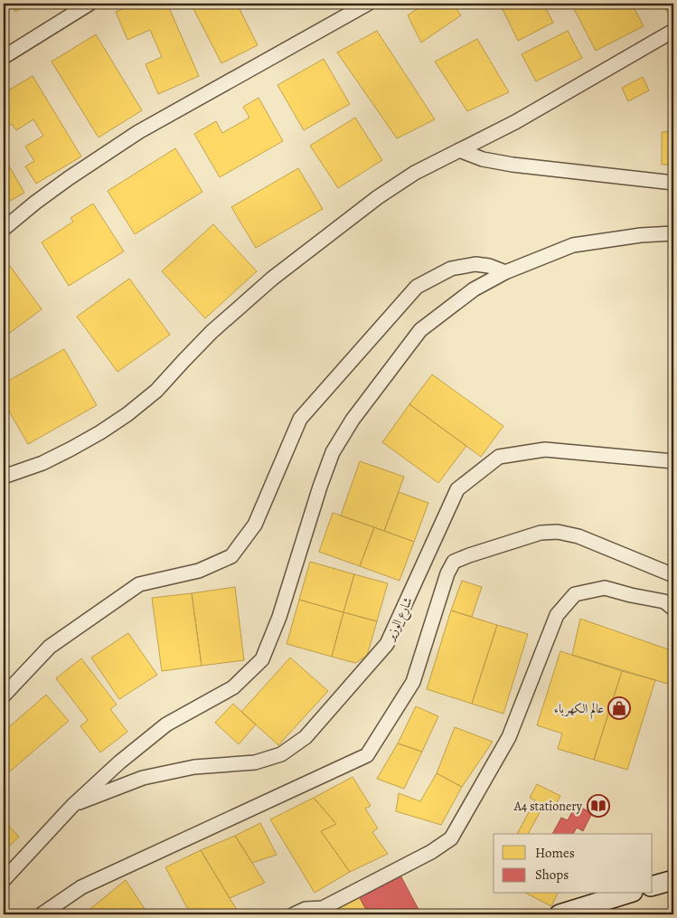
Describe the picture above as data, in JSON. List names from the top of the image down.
{
  "streets": {
    "street": ["شارع الوزير"]
  },
  "places": {
    "shop": ["عالم الكهرباء"],
    "library": ["A4 stationery"]
  },
  "legend": ["Homes", "Shops"]
}
